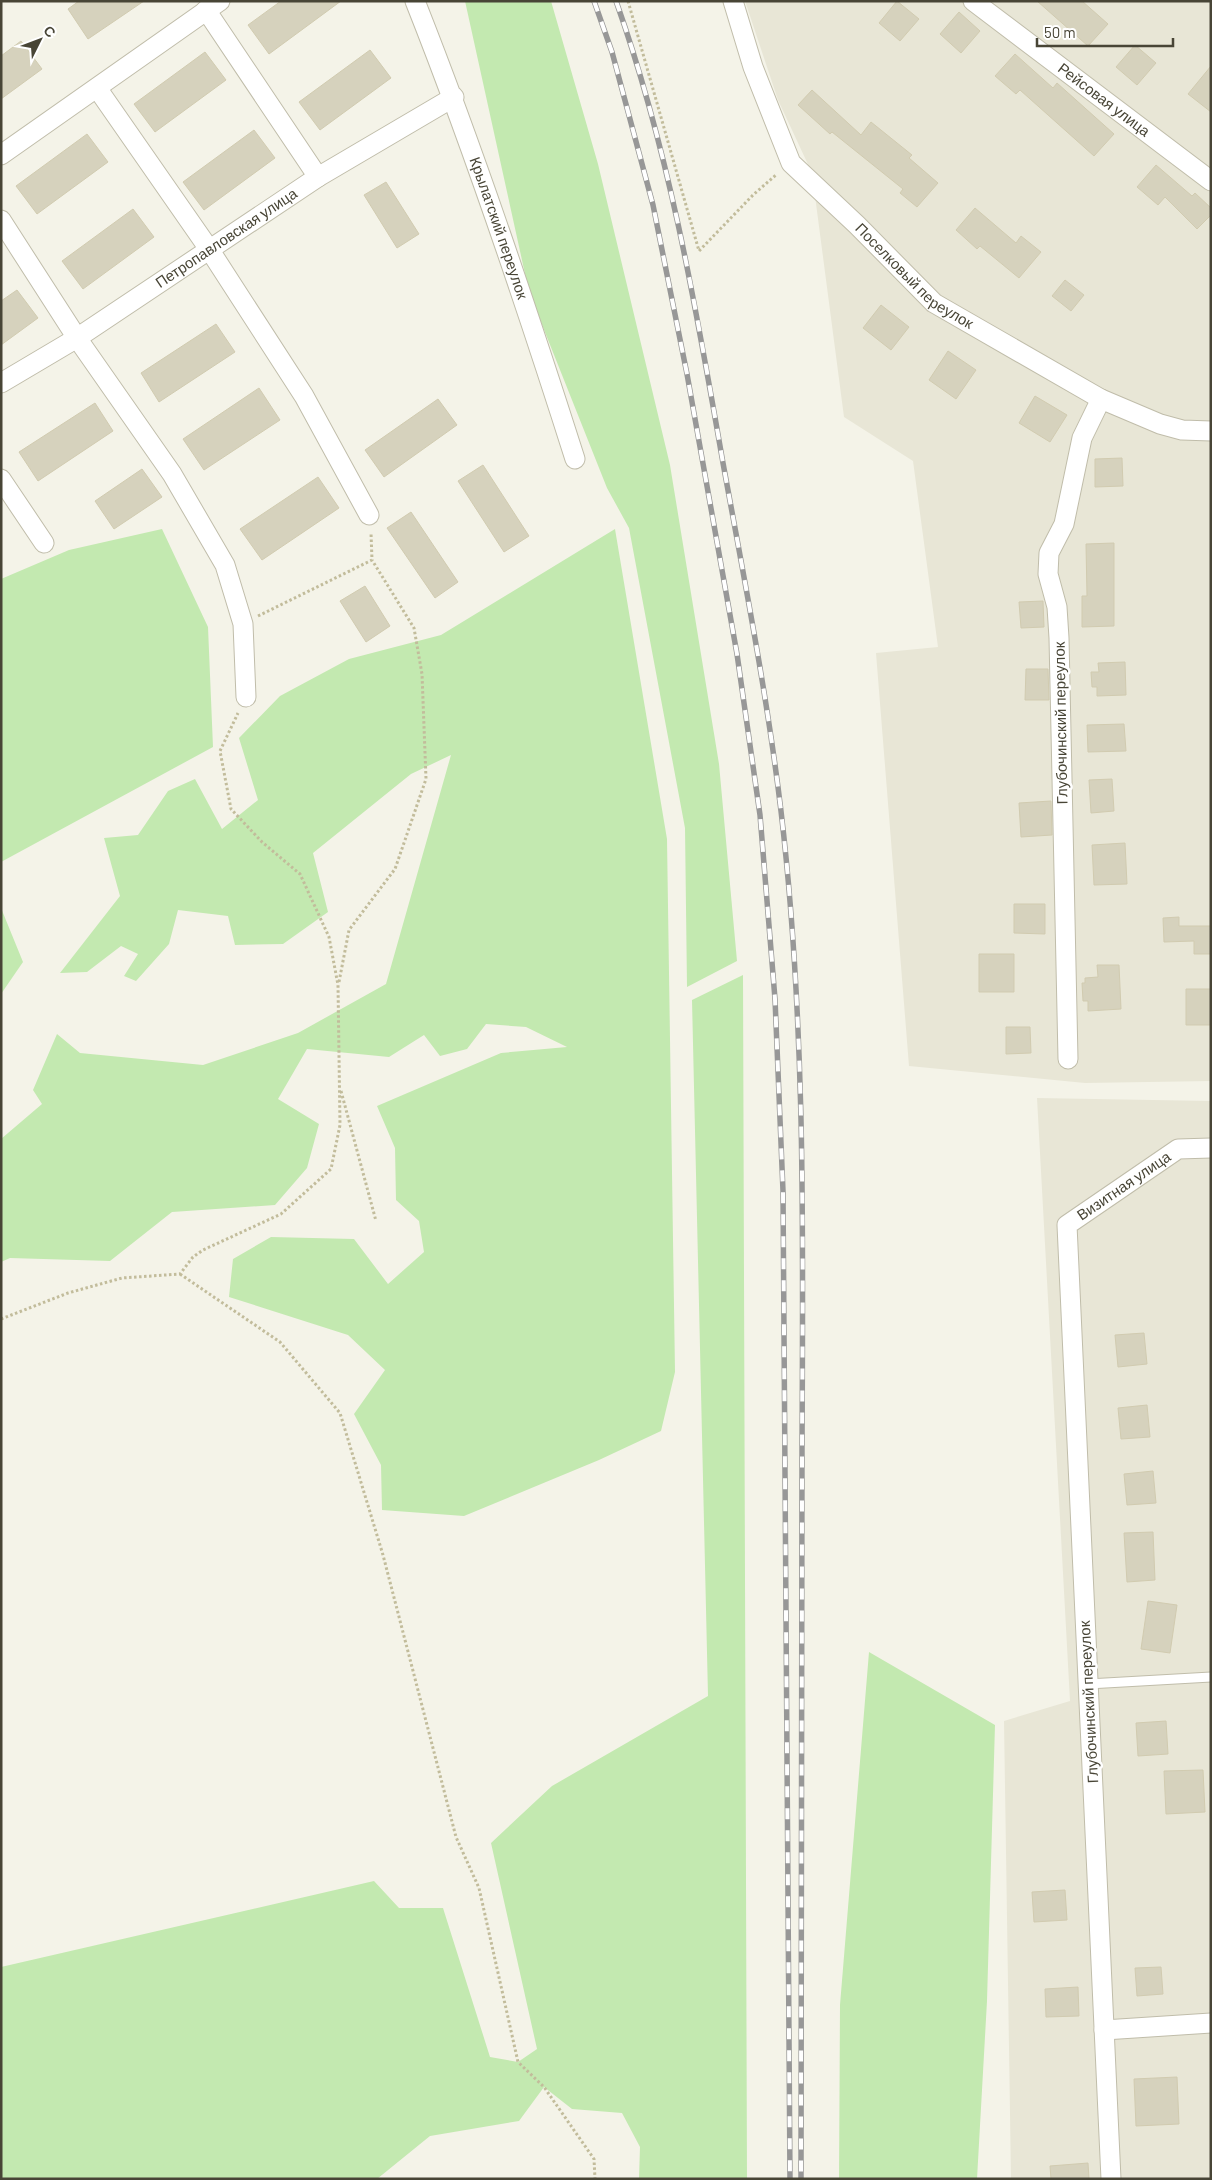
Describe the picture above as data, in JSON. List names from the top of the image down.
{
  "streets": {
    "street": [
      "Рейсовая улица",
      "Крылатский переулок",
      "Петропавловская улица",
      "Поселковый переулок",
      "Глубочинский переулок",
      "Визитная улица"
    ]
  },
  "crossings": [
    ["Крылатский переулок", "Петропавловская улица"],
    ["Поселковый переулок", "Глубочинский переулок"],
    ["Глубочинский переулок", "Визитная улица"]
  ],
  "scale_bar": "50 m",
  "north": "top right"
}
